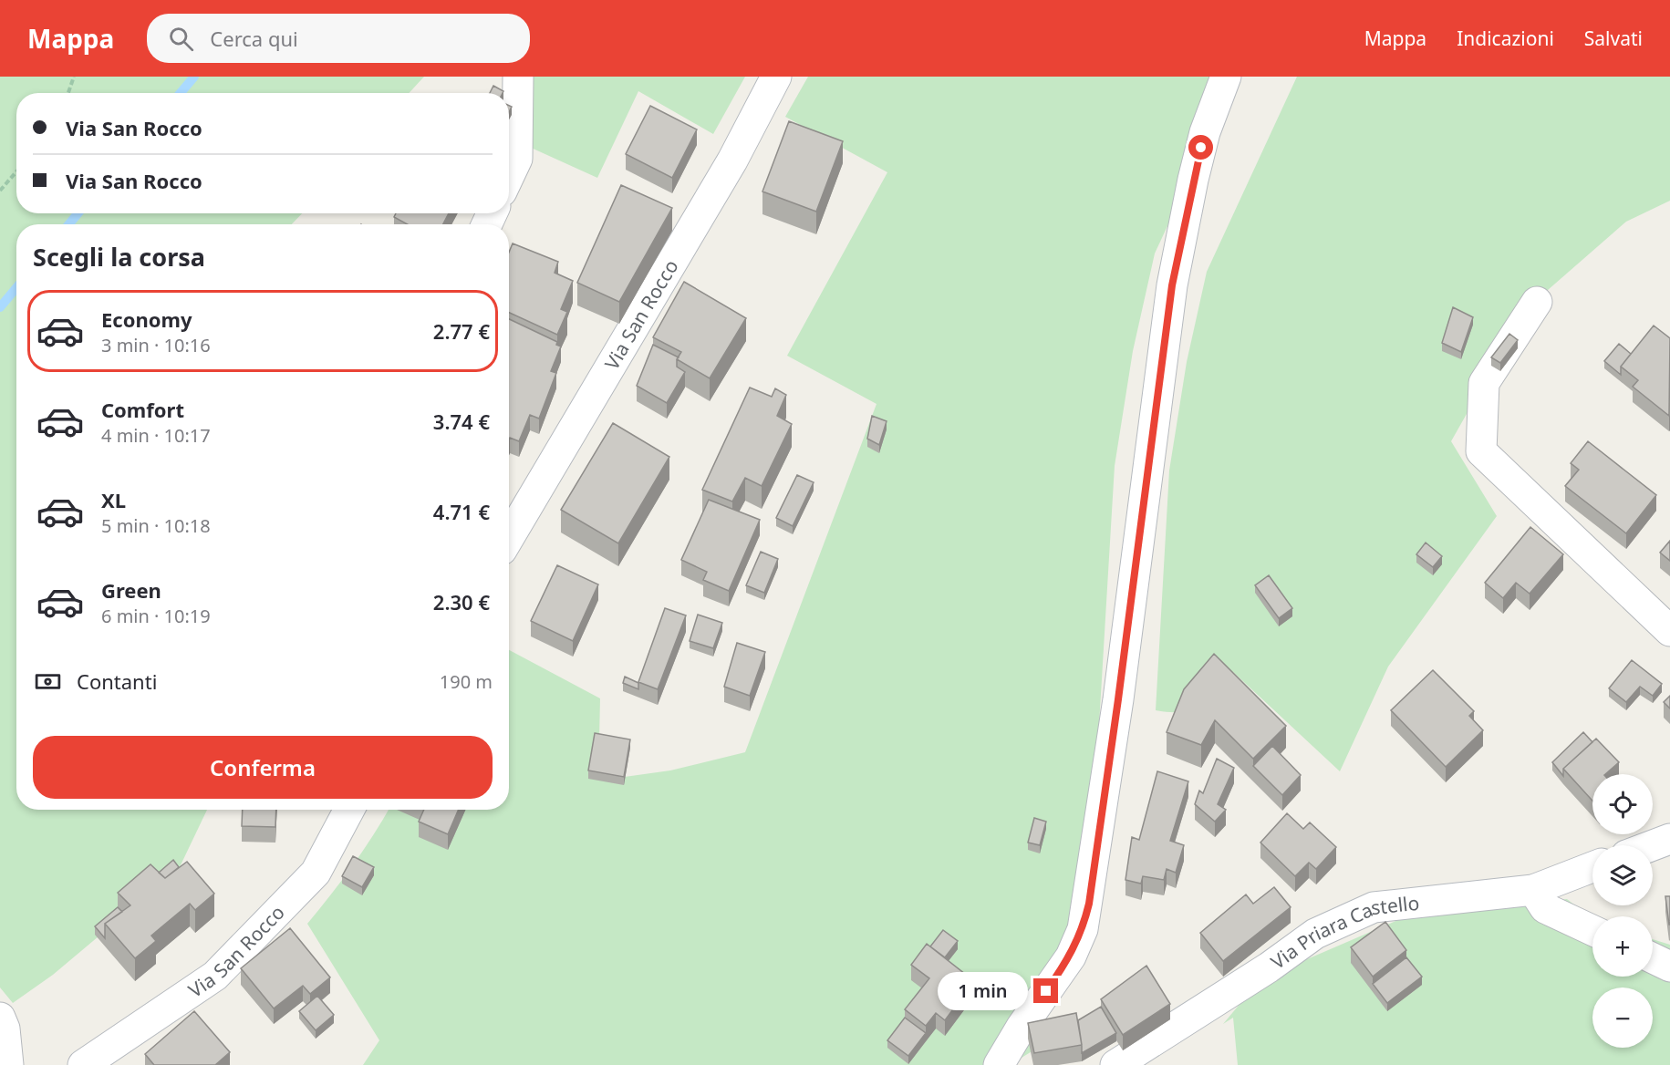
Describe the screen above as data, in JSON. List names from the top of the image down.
{
  "streets": {
    "street": ["Via San Rocco", "Via Priara Castello"]
  },
  "page": {
    "header": "Mappa",
    "search": "Cerca qui",
    "nav": ["Mappa", "Indicazioni", "Salvati"],
    "banner": ["Via San Rocco", "Via San Rocco"],
    "heading": "Scegli la corsa",
    "list": [
      {
        "name": "Economy",
        "note": "3 min · 10:16",
        "value": "2.77 €"
      },
      {
        "name": "Comfort",
        "note": "4 min · 10:17",
        "value": "3.74 €"
      },
      {
        "name": "XL",
        "note": "5 min · 10:18",
        "value": "4.71 €"
      },
      {
        "name": "Green",
        "note": "6 min · 10:19",
        "value": "2.30 €"
      }
    ],
    "pay": ["Contanti", "190 m"],
    "buttons": "Conferma",
    "map_buttons": ["+", "−"],
    "bubble": "1 min"
  }
}
